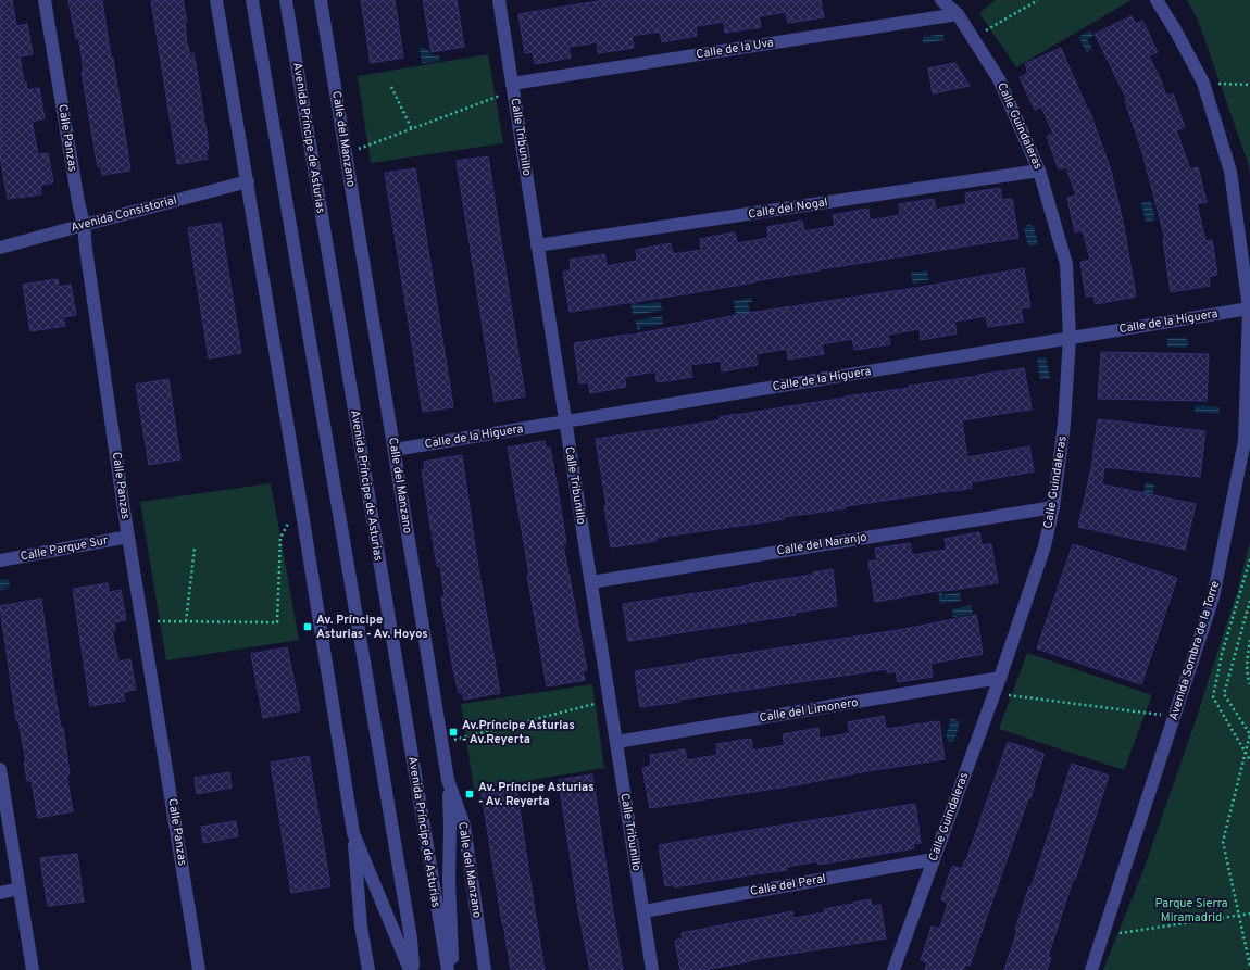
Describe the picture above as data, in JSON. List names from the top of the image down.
{
  "streets": {
    "street": [
      "Calle de la Uva",
      "Calle Guindaleras",
      "Calle Tribunillo",
      "Calle Panzas",
      "Avenida Príncipe de Asturias",
      "Calle del Manzano",
      "Calle del Nogal",
      "Avenida Consistorial",
      "Calle de la Higuera",
      "Calle del Naranjo",
      "Calle Parque Sur",
      "Avenida Sombra de la Torre",
      "Calle del Limonero",
      "Calle del Peral"
    ]
  },
  "crossings": [
    ["Calle de la Uva", "Calle Guindaleras"],
    ["Calle de la Uva", "Calle Tribunillo"],
    ["Calle Guindaleras", "Calle del Nogal"],
    ["Calle Guindaleras", "Calle de la Higuera"],
    ["Calle Guindaleras", "Calle del Naranjo"],
    ["Calle Guindaleras", "Calle del Limonero"],
    ["Calle Guindaleras", "Calle del Peral"],
    ["Calle Tribunillo", "Calle del Nogal"],
    ["Calle Tribunillo", "Calle de la Higuera"],
    ["Calle Tribunillo", "Calle del Naranjo"],
    ["Calle Tribunillo", "Calle del Limonero"],
    ["Calle Tribunillo", "Calle del Peral"],
    ["Calle Panzas", "Avenida Consistorial"],
    ["Calle Panzas", "Calle Parque Sur"],
    ["Avenida Príncipe de Asturias", "Calle del Manzano"],
    ["Calle del Manzano", "Calle de la Higuera"],
    ["Calle de la Higuera", "Avenida Sombra de la Torre"]
  ],
  "parks": ["Parque Sierra Miramadrid"],
  "places": {
    "transit": ["Av. Príncipe Asturias - Av. Hoyos", "Av.Príncipe Asturias - Av.Reyerta", "Av. Príncipe Asturias - Av. Reyerta"]
  }
}
